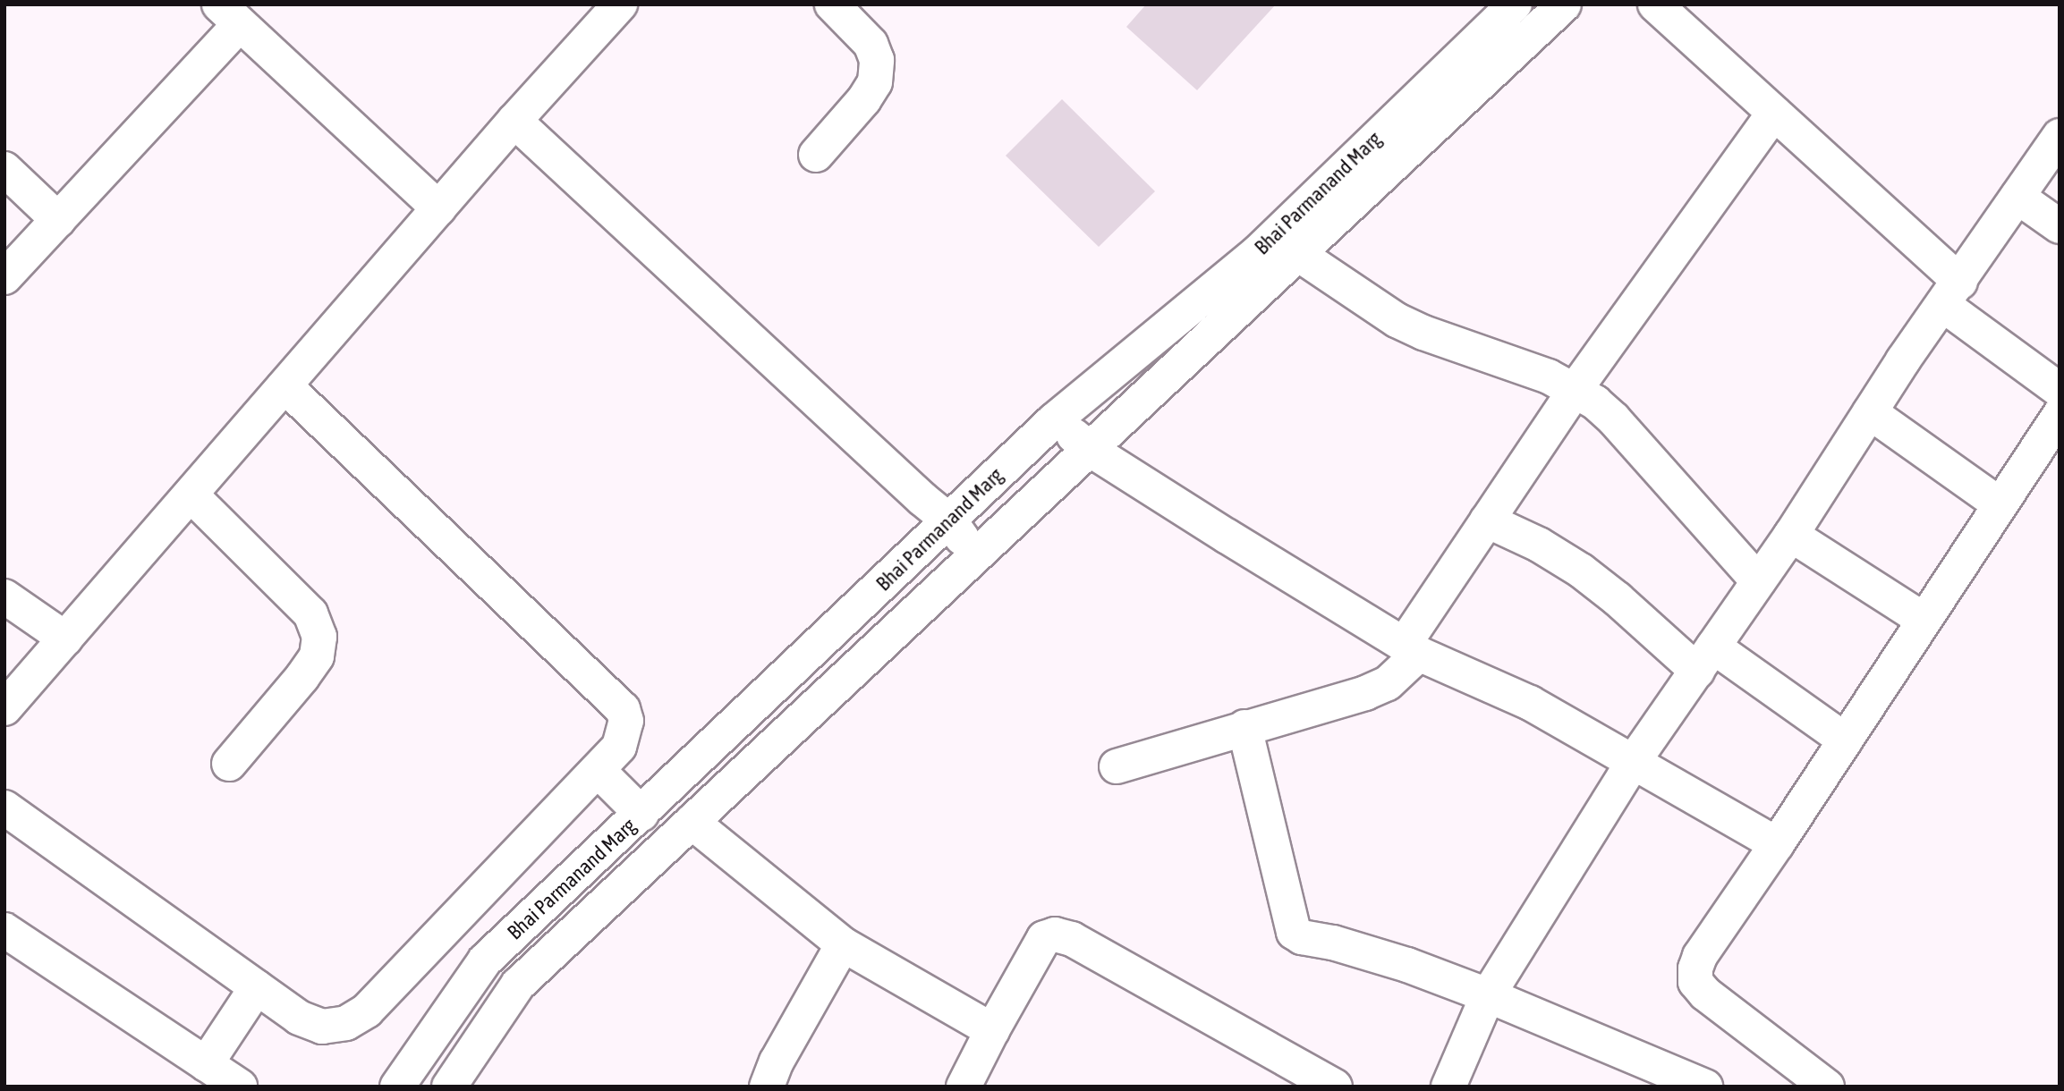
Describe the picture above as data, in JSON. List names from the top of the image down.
{
  "streets": {
    "street": ["Bhai Parmanand Marg"]
  }
}
